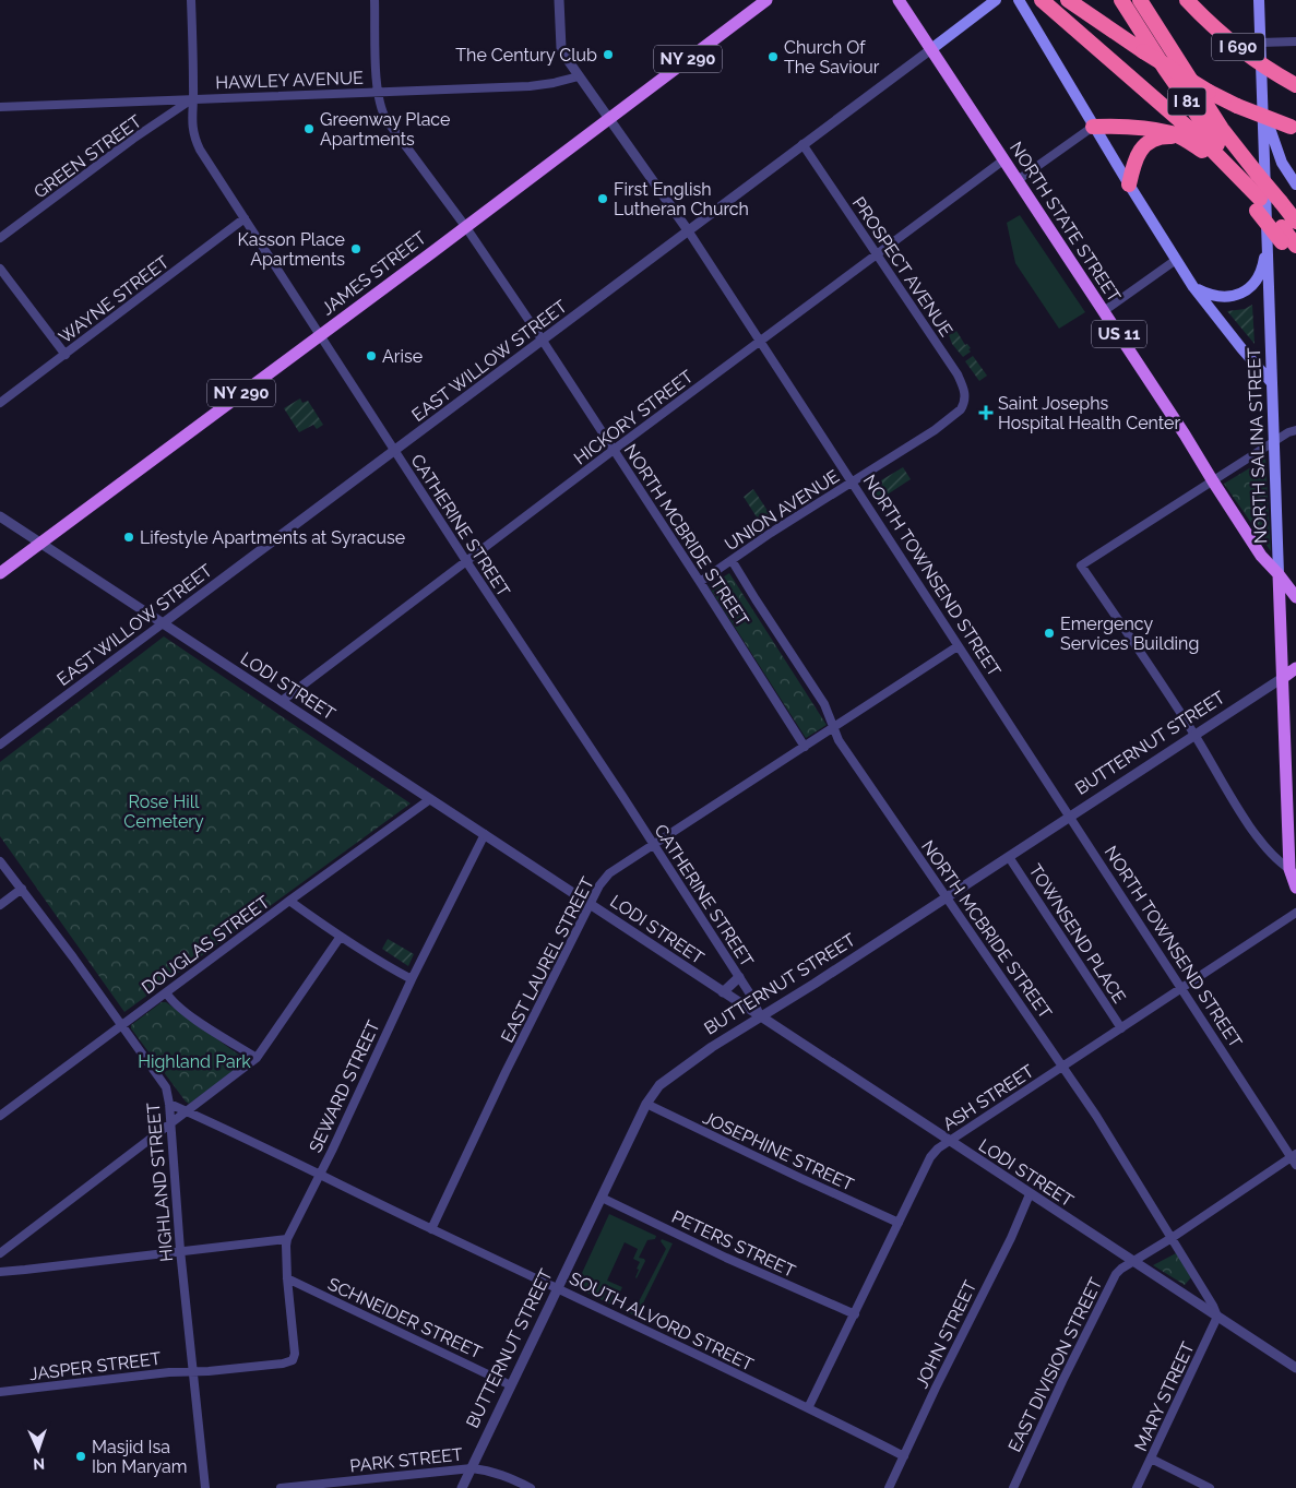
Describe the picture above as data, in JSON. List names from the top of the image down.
{
  "streets": {
    "highway": ["I 690", "I 81"],
    "main road": [
      "NY 290",
      "NORTH STATE STREET",
      "JAMES STREET",
      "US 11",
      "EAST WILLOW STREET",
      "NORTH SALINA STREET",
      "BUTTERNUT STREET"
    ],
    "street": [
      "HAWLEY AVENUE",
      "GREEN STREET",
      "PROSPECT AVENUE",
      "WAYNE STREET",
      "HICKORY STREET",
      "UNION AVENUE",
      "CATHERINE STREET",
      "NORTH MCBRIDE STREET",
      "NORTH TOWNSEND STREET",
      "LODI STREET",
      "TOWNSEND PLACE",
      "DOUGLAS STREET",
      "EAST LAUREL STREET",
      "SEWARD STREET",
      "ASH STREET",
      "JOSEPHINE STREET",
      "HIGHLAND STREET",
      "PETERS STREET",
      "SCHNEIDER STREET",
      "SOUTH ALVORD STREET",
      "JOHN STREET",
      "EAST DIVISION STREET",
      "JASPER STREET",
      "MARY STREET",
      "PARK STREET"
    ]
  },
  "crossings": [
    ["HAWLEY AVENUE", "GREEN STREET"],
    ["HAWLEY AVENUE", "CATHERINE STREET"],
    ["HAWLEY AVENUE", "NORTH MCBRIDE STREET"],
    ["HAWLEY AVENUE", "NORTH TOWNSEND STREET"],
    ["GREEN STREET", "CATHERINE STREET"],
    ["NORTH STATE STREET", "EAST WILLOW STREET"],
    ["NORTH STATE STREET", "HICKORY STREET"],
    ["NORTH STATE STREET", "NORTH SALINA STREET"],
    ["PROSPECT AVENUE", "EAST WILLOW STREET"],
    ["PROSPECT AVENUE", "HICKORY STREET"],
    ["PROSPECT AVENUE", "UNION AVENUE"],
    ["JAMES STREET", "CATHERINE STREET"],
    ["JAMES STREET", "NORTH MCBRIDE STREET"],
    ["JAMES STREET", "NORTH TOWNSEND STREET"],
    ["JAMES STREET", "LODI STREET"],
    ["WAYNE STREET", "CATHERINE STREET"],
    ["EAST WILLOW STREET", "CATHERINE STREET"],
    ["EAST WILLOW STREET", "NORTH MCBRIDE STREET"],
    ["EAST WILLOW STREET", "NORTH TOWNSEND STREET"],
    ["EAST WILLOW STREET", "LODI STREET"],
    ["HICKORY STREET", "CATHERINE STREET"],
    ["HICKORY STREET", "NORTH MCBRIDE STREET"],
    ["HICKORY STREET", "NORTH TOWNSEND STREET"],
    ["HICKORY STREET", "LODI STREET"],
    ["NORTH SALINA STREET", "BUTTERNUT STREET"],
    ["UNION AVENUE", "NORTH MCBRIDE STREET"],
    ["UNION AVENUE", "NORTH TOWNSEND STREET"],
    ["CATHERINE STREET", "LODI STREET"],
    ["CATHERINE STREET", "BUTTERNUT STREET"],
    ["CATHERINE STREET", "EAST LAUREL STREET"],
    ["NORTH MCBRIDE STREET", "LODI STREET"],
    ["NORTH MCBRIDE STREET", "BUTTERNUT STREET"],
    ["NORTH MCBRIDE STREET", "EAST LAUREL STREET"],
    ["NORTH MCBRIDE STREET", "ASH STREET"],
    ["NORTH MCBRIDE STREET", "EAST DIVISION STREET"],
    ["NORTH MCBRIDE STREET", "MARY STREET"],
    ["NORTH TOWNSEND STREET", "BUTTERNUT STREET"],
    ["NORTH TOWNSEND STREET", "EAST LAUREL STREET"],
    ["NORTH TOWNSEND STREET", "ASH STREET"],
    ["NORTH TOWNSEND STREET", "EAST DIVISION STREET"],
    ["LODI STREET", "BUTTERNUT STREET"],
    ["LODI STREET", "DOUGLAS STREET"],
    ["LODI STREET", "EAST LAUREL STREET"],
    ["LODI STREET", "SEWARD STREET"],
    ["LODI STREET", "ASH STREET"],
    ["LODI STREET", "JOHN STREET"],
    ["LODI STREET", "EAST DIVISION STREET"],
    ["LODI STREET", "MARY STREET"],
    ["BUTTERNUT STREET", "TOWNSEND PLACE"],
    ["BUTTERNUT STREET", "JOSEPHINE STREET"],
    ["BUTTERNUT STREET", "PETERS STREET"],
    ["BUTTERNUT STREET", "SCHNEIDER STREET"],
    ["BUTTERNUT STREET", "SOUTH ALVORD STREET"],
    ["BUTTERNUT STREET", "PARK STREET"],
    ["TOWNSEND PLACE", "ASH STREET"],
    ["DOUGLAS STREET", "HIGHLAND STREET"],
    ["EAST LAUREL STREET", "SOUTH ALVORD STREET"],
    ["SEWARD STREET", "SCHNEIDER STREET"],
    ["SEWARD STREET", "SOUTH ALVORD STREET"],
    ["SEWARD STREET", "JASPER STREET"],
    ["ASH STREET", "JOSEPHINE STREET"],
    ["ASH STREET", "PETERS STREET"],
    ["ASH STREET", "SOUTH ALVORD STREET"],
    ["HIGHLAND STREET", "SOUTH ALVORD STREET"],
    ["HIGHLAND STREET", "JASPER STREET"],
    ["SOUTH ALVORD STREET", "JOHN STREET"]
  ],
  "parks": ["Rose Hill Cemetery", "Highland Park"],
  "places": {
    "other": [
      "The Century Club",
      "Church Of The Saviour",
      "Greenway Place Apartments",
      "First English Lutheran Church",
      "Kasson Place Apartments",
      "Arise",
      "Lifestyle Apartments at Syracuse",
      "Emergency Services Building",
      "Masjid Isa Ibn Maryam"
    ],
    "health": ["Saint Josephs Hospital Health Center"]
  },
  "north": "bottom"
}
